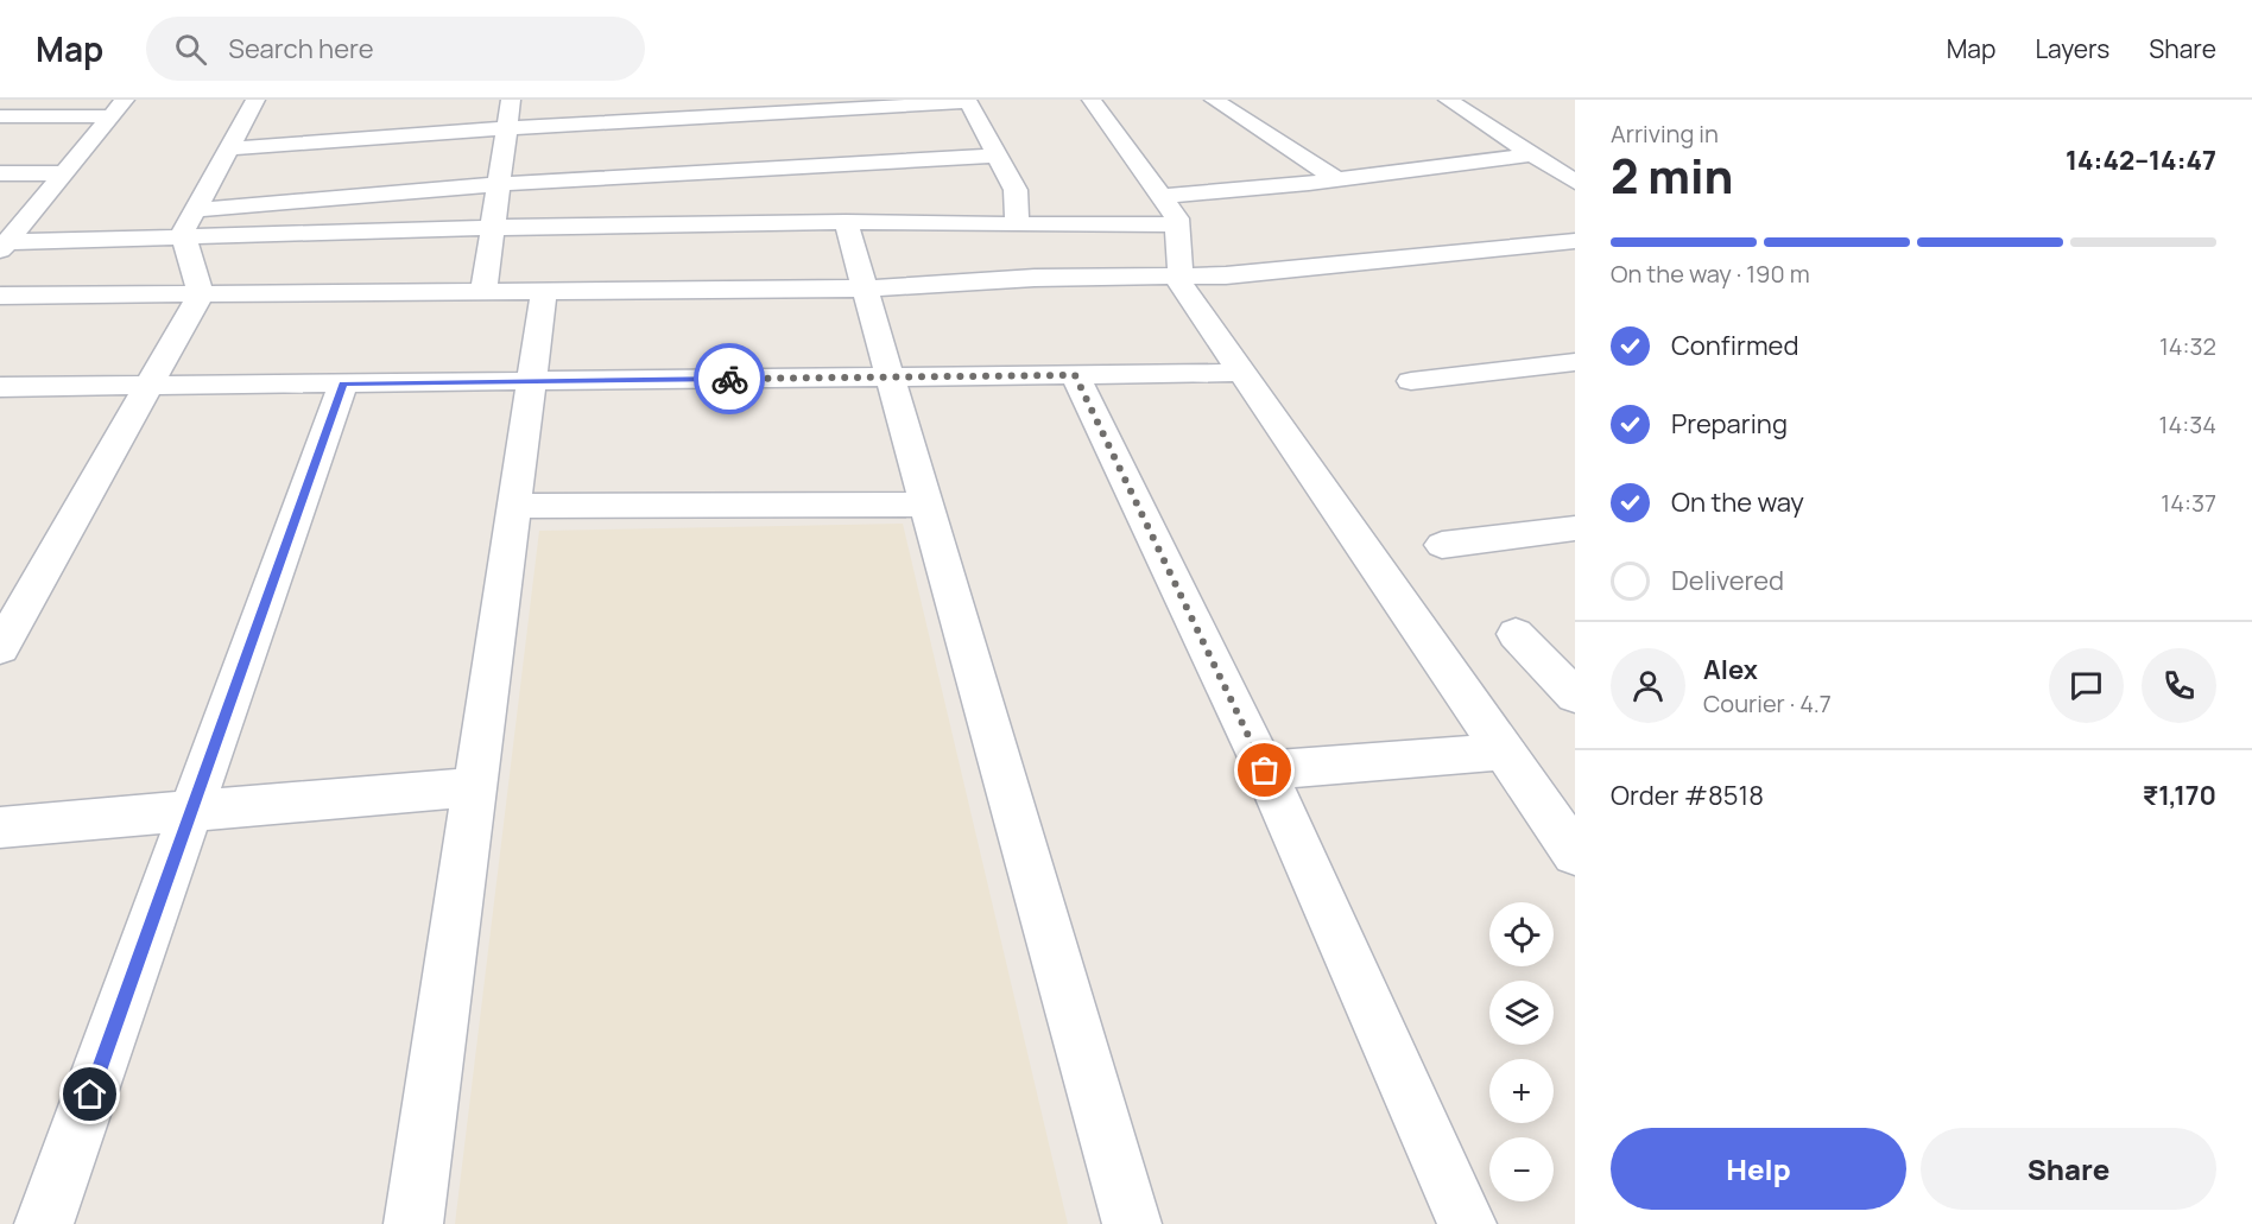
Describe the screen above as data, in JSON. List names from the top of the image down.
{
  "page": {
    "header": "Map",
    "search": "Search here",
    "nav": ["Map", "Layers", "Share"],
    "heading": ["2 min", "Arriving in", "14:42–14:47"],
    "panel": [
      "Alex",
      "Courier · 4.7",
      "Order #8518",
      "₹1,170"
    ],
    "bar": "On the way · 190 m",
    "list": [
      ["Confirmed", "14:32"],
      ["Preparing", "14:34"],
      ["On the way", "14:37"],
      "Delivered"
    ],
    "map_buttons": ["+", "−"],
    "buttons": ["Help", "Share"]
  }
}
